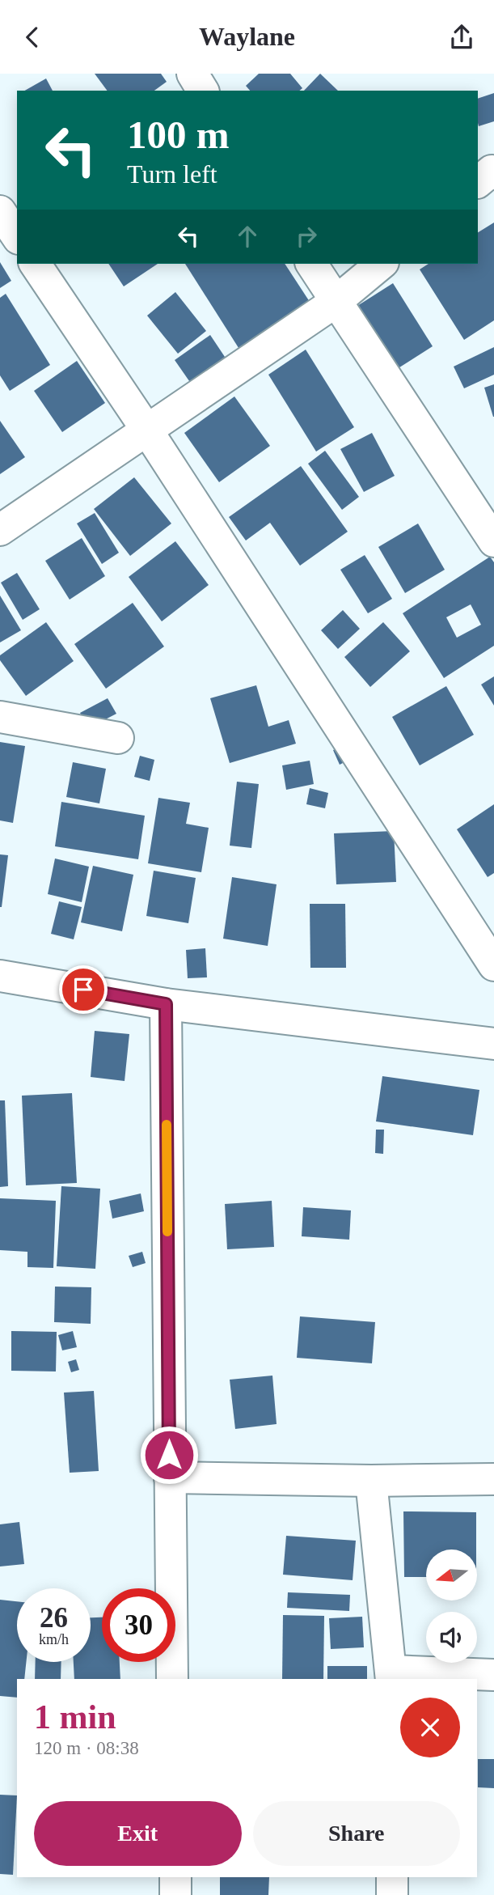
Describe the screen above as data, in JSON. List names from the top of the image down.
{
  "north": "left",
  "page": {
    "header": "Waylane",
    "turn": ["100 m", "Turn left"],
    "speed": "26 km/h",
    "limit": "30",
    "heading": ["1 min", "120 m · 08:38"],
    "buttons": ["Exit", "Share"]
  }
}
